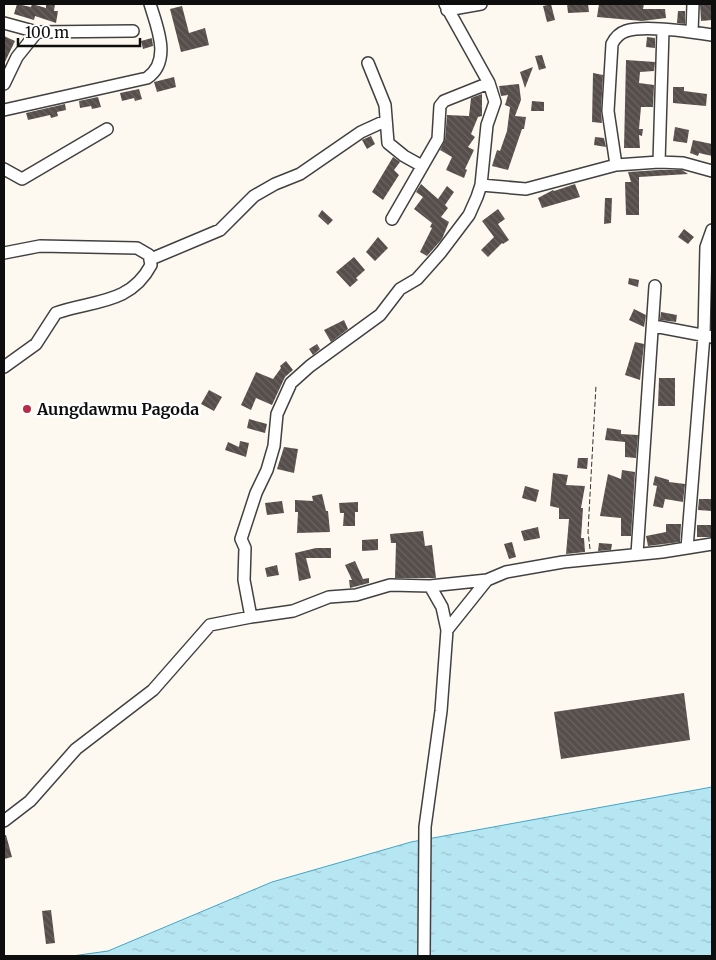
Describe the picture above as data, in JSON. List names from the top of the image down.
{
  "places": ["Aungdawmu Pagoda"],
  "scale_bar": "100 m"
}
